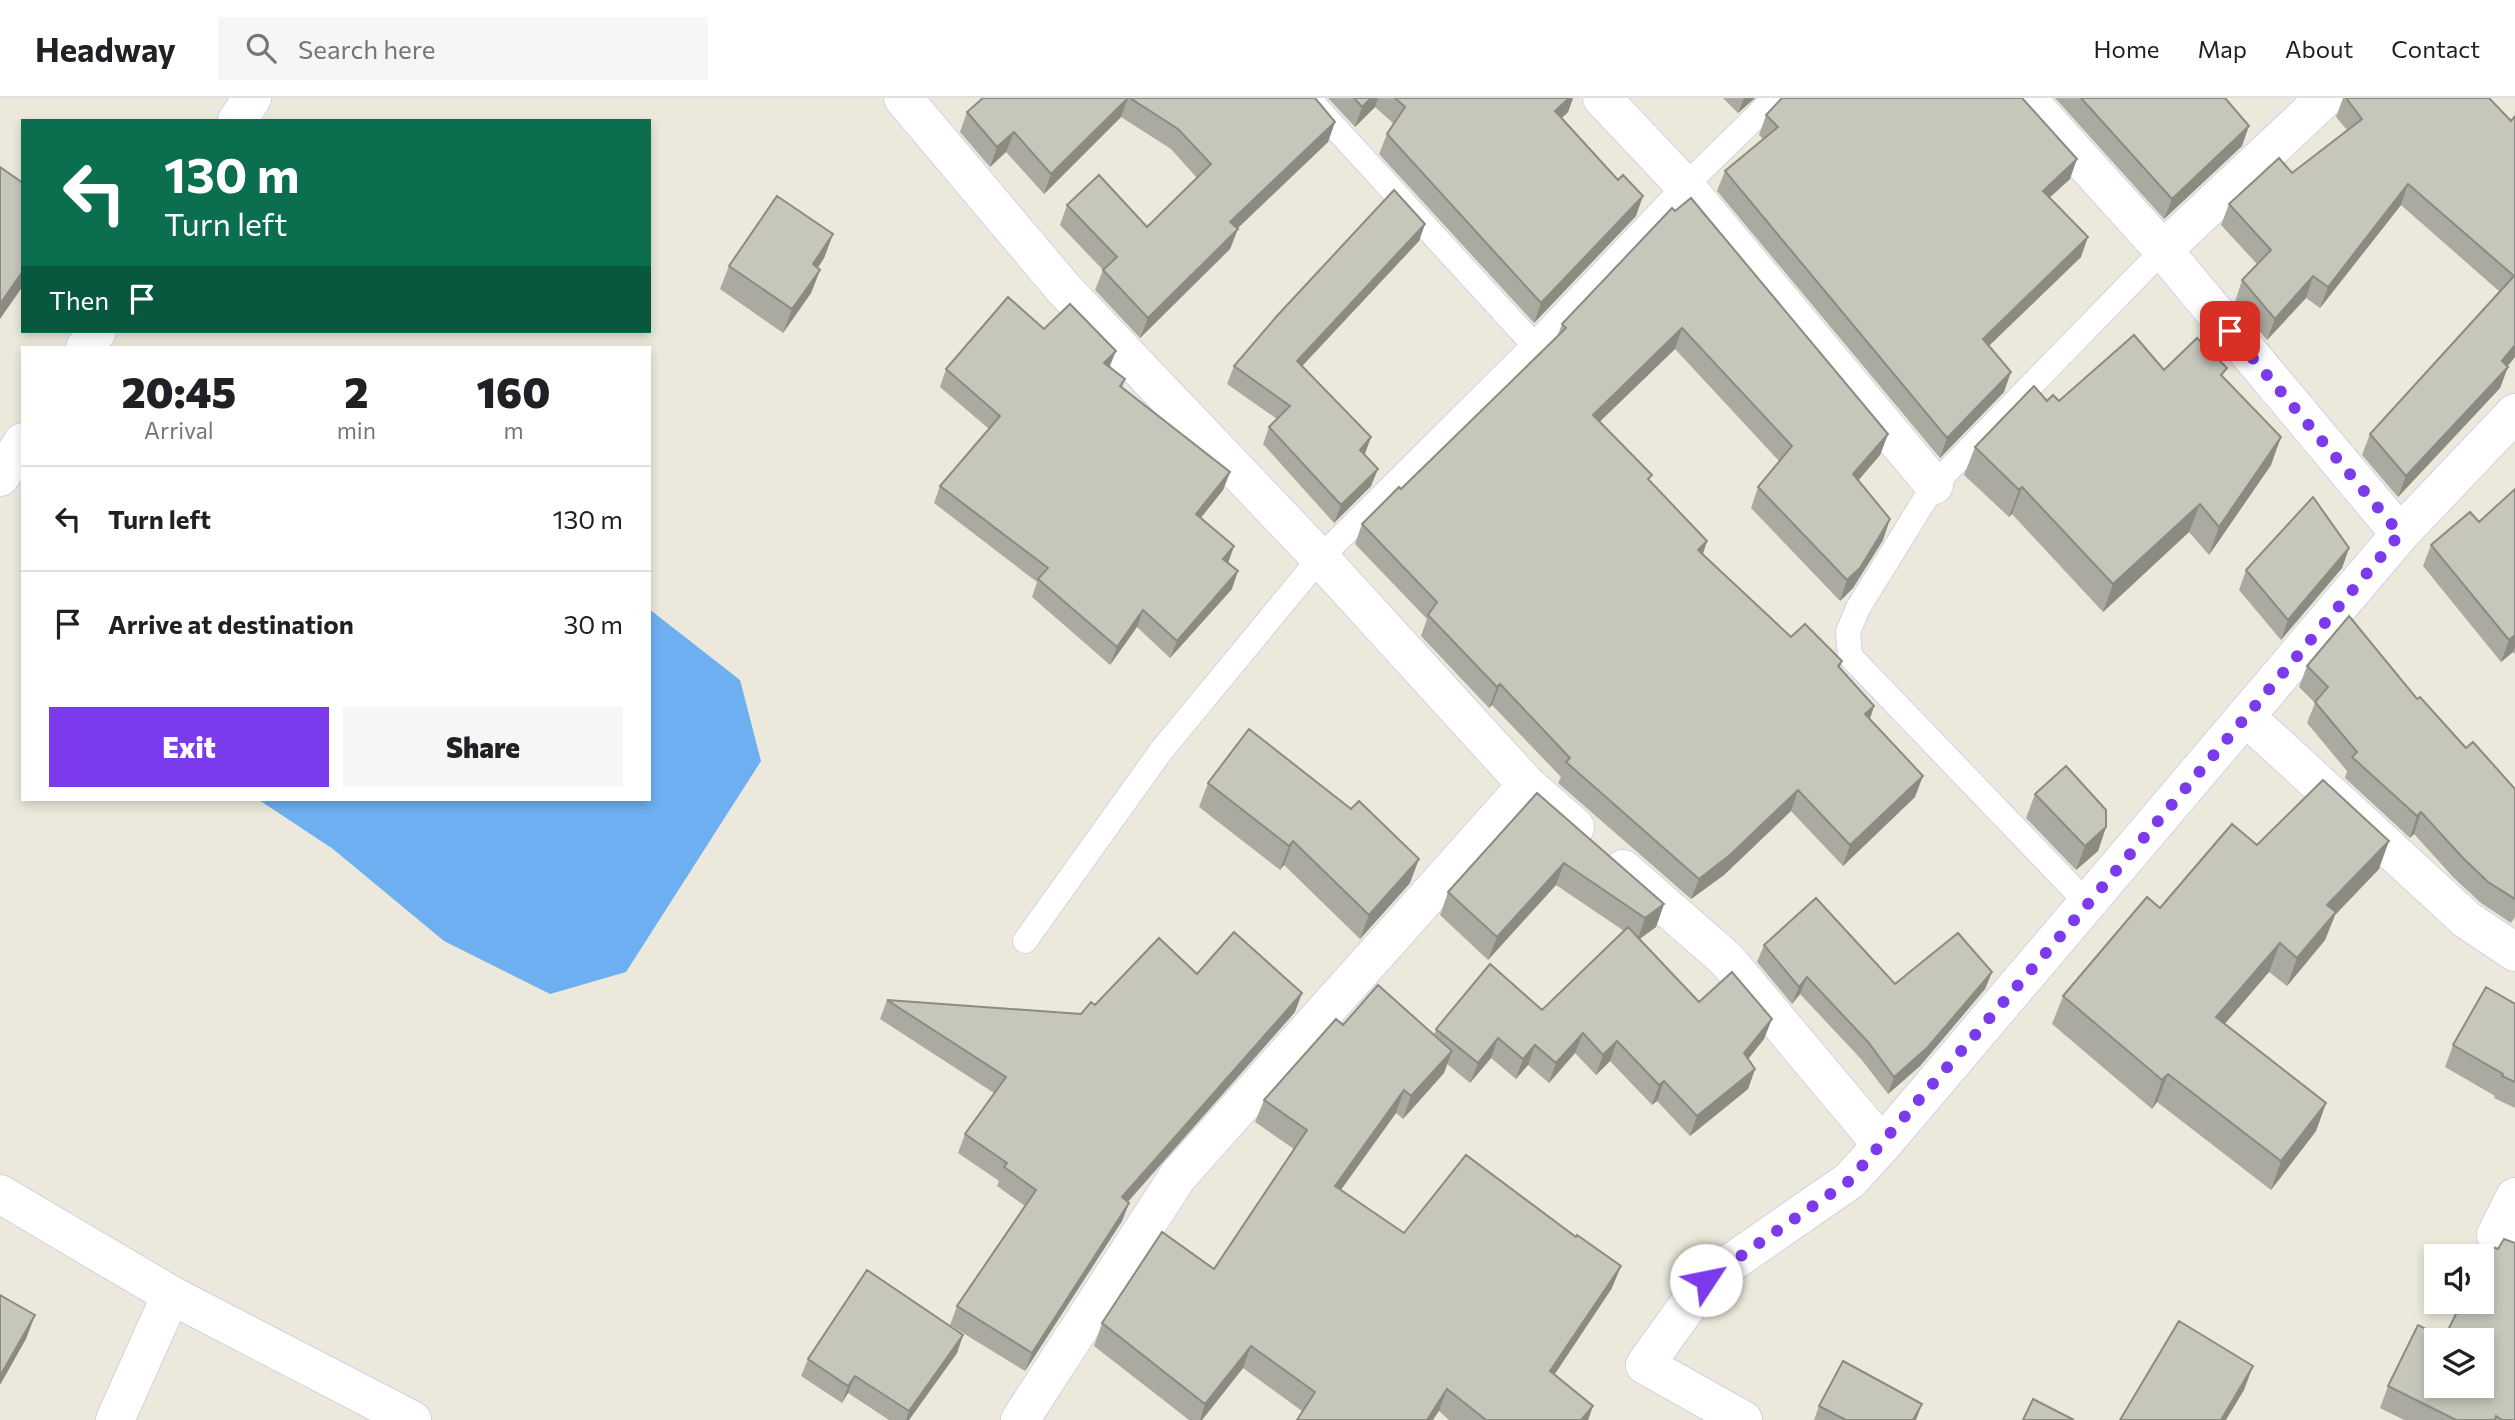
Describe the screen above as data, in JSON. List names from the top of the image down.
{
  "page": {
    "header": "Headway",
    "search": "Search here",
    "nav": [
      "Home",
      "Map",
      "About",
      "Contact"
    ],
    "turn": ["130 m", "Turn left"],
    "then": "Then",
    "eta": [
      "20:45",
      "Arrival",
      "2",
      "min",
      "160",
      "m"
    ],
    "list": [
      {
        "name": "Turn left",
        "value": "130 m"
      },
      {
        "name": "Arrive at destination",
        "value": "30 m"
      }
    ],
    "buttons": ["Exit", "Share"]
  }
}
